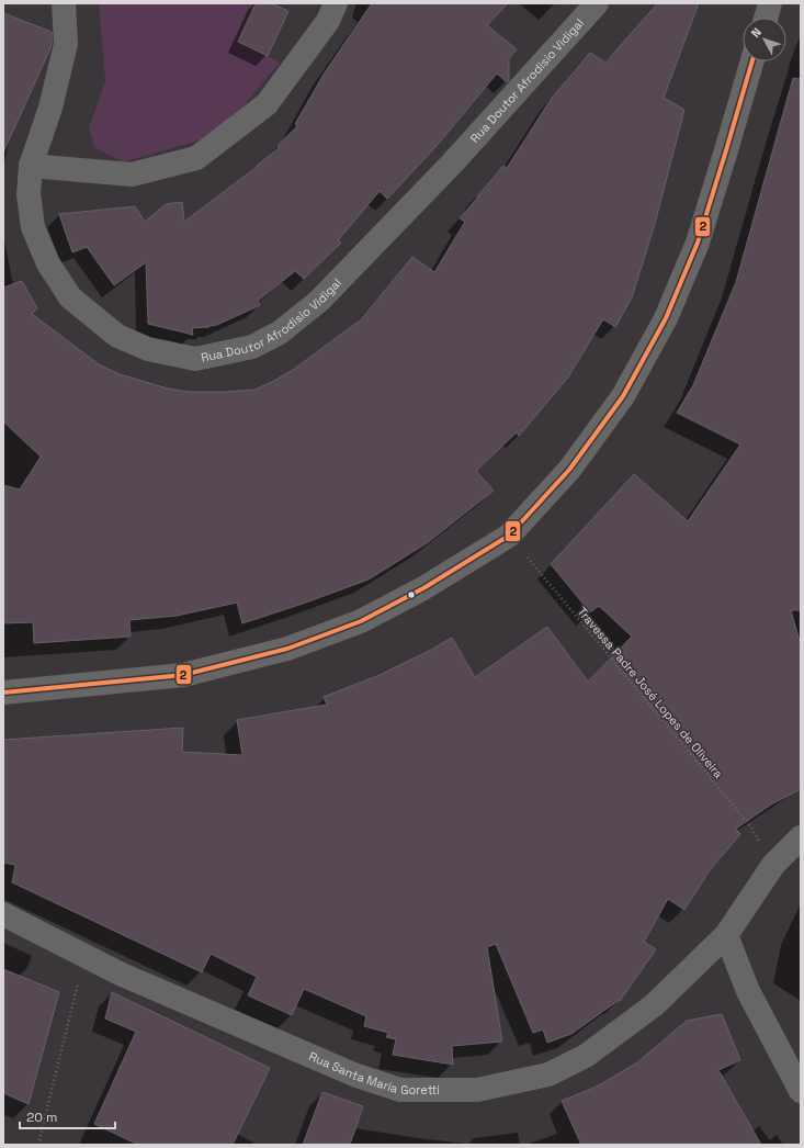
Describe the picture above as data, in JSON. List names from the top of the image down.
{
  "streets": {
    "street": ["Rua Doutor Afrodisio Vidigal", "Rua Santa Maria Goretti"],
    "path": ["Travessa Padre José Lopes de Oliveira"]
  },
  "crossings": [
    ["Travessa Padre José Lopes de Oliveira", "Rua Santa Maria Goretti"]
  ],
  "lines": ["transit line 2"],
  "scale_bar": "20 m",
  "north": "top left"
}
